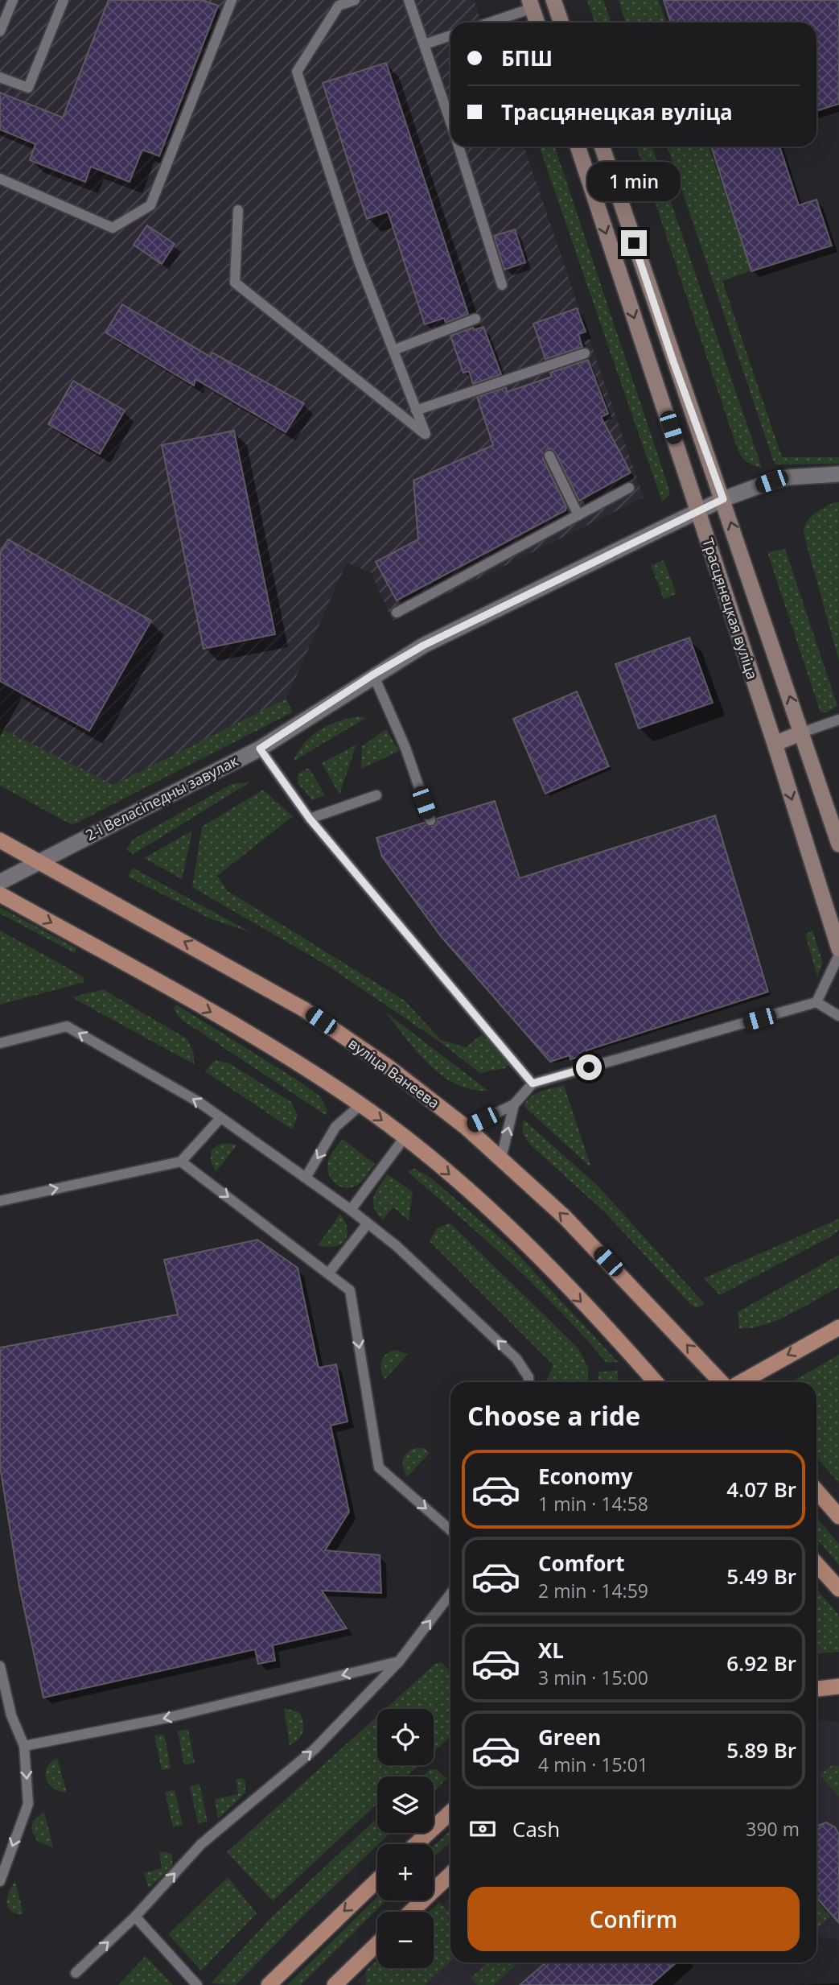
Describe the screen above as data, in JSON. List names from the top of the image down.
{
  "streets": {
    "main road": ["Трасцянецкая вуліца", "вуліца Ванеева"],
    "street": ["2-і Веласіпедны завулак"]
  },
  "crossings": [
    ["Трасцянецкая вуліца", "2-і Веласіпедны завулак"],
    ["2-і Веласіпедны завулак", "вуліца Ванеева"]
  ],
  "page": {
    "banner": ["БПШ", "Трасцянецкая вуліца"],
    "bubble": "1 min",
    "heading": "Choose a ride",
    "list": [
      {
        "name": "Economy",
        "note": "1 min · 14:58",
        "value": "4.07 Br"
      },
      {
        "name": "Comfort",
        "note": "2 min · 14:59",
        "value": "5.49 Br"
      },
      {
        "name": "XL",
        "note": "3 min · 15:00",
        "value": "6.92 Br"
      },
      {
        "name": "Green",
        "note": "4 min · 15:01",
        "value": "5.89 Br"
      }
    ],
    "map_buttons": ["+", "−"],
    "pay": ["Cash", "390 m"],
    "buttons": "Confirm"
  }
}
